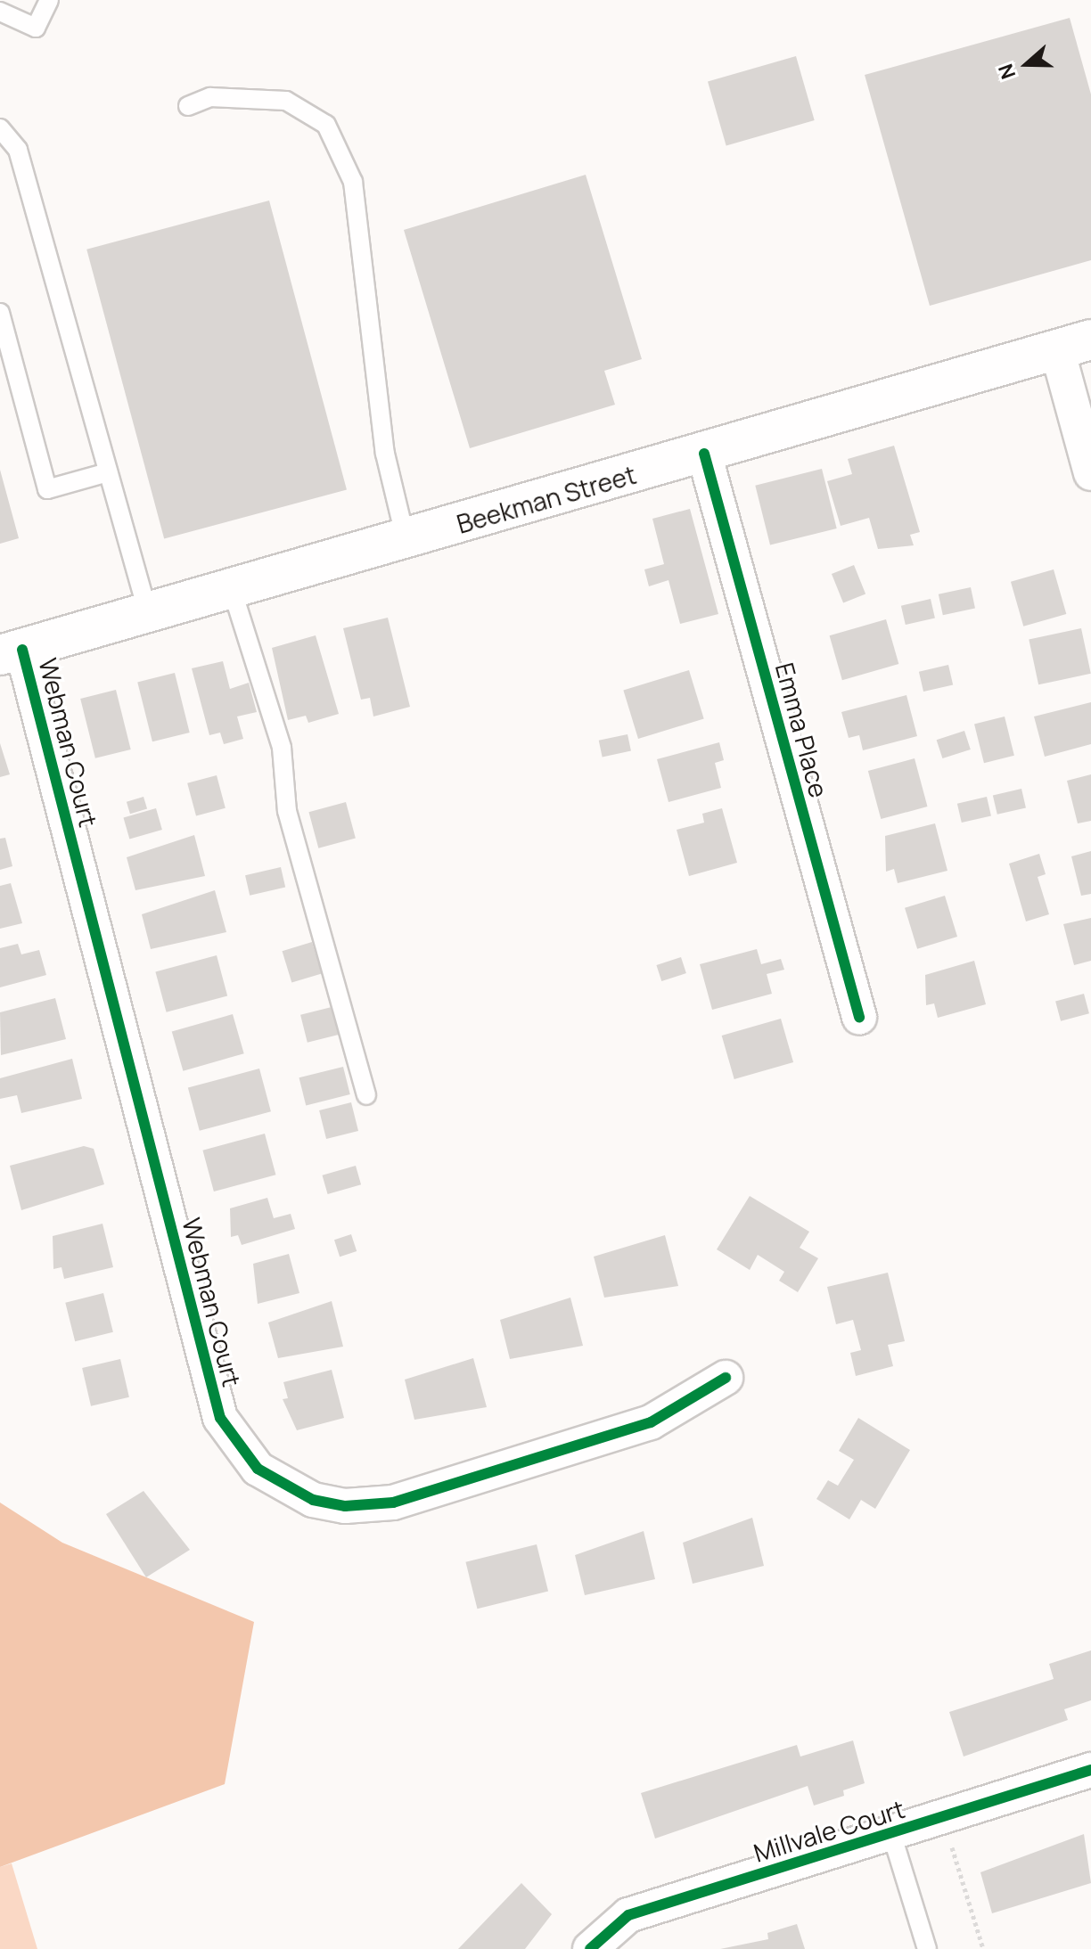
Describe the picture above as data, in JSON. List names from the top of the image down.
{
  "streets": {
    "main road": ["Beekman Street"],
    "street": ["Emma Place", "Webman Court", "Millvale Court"]
  },
  "crossings": [
    ["Beekman Street", "Emma Place"],
    ["Beekman Street", "Webman Court"]
  ],
  "north": "left"
}
